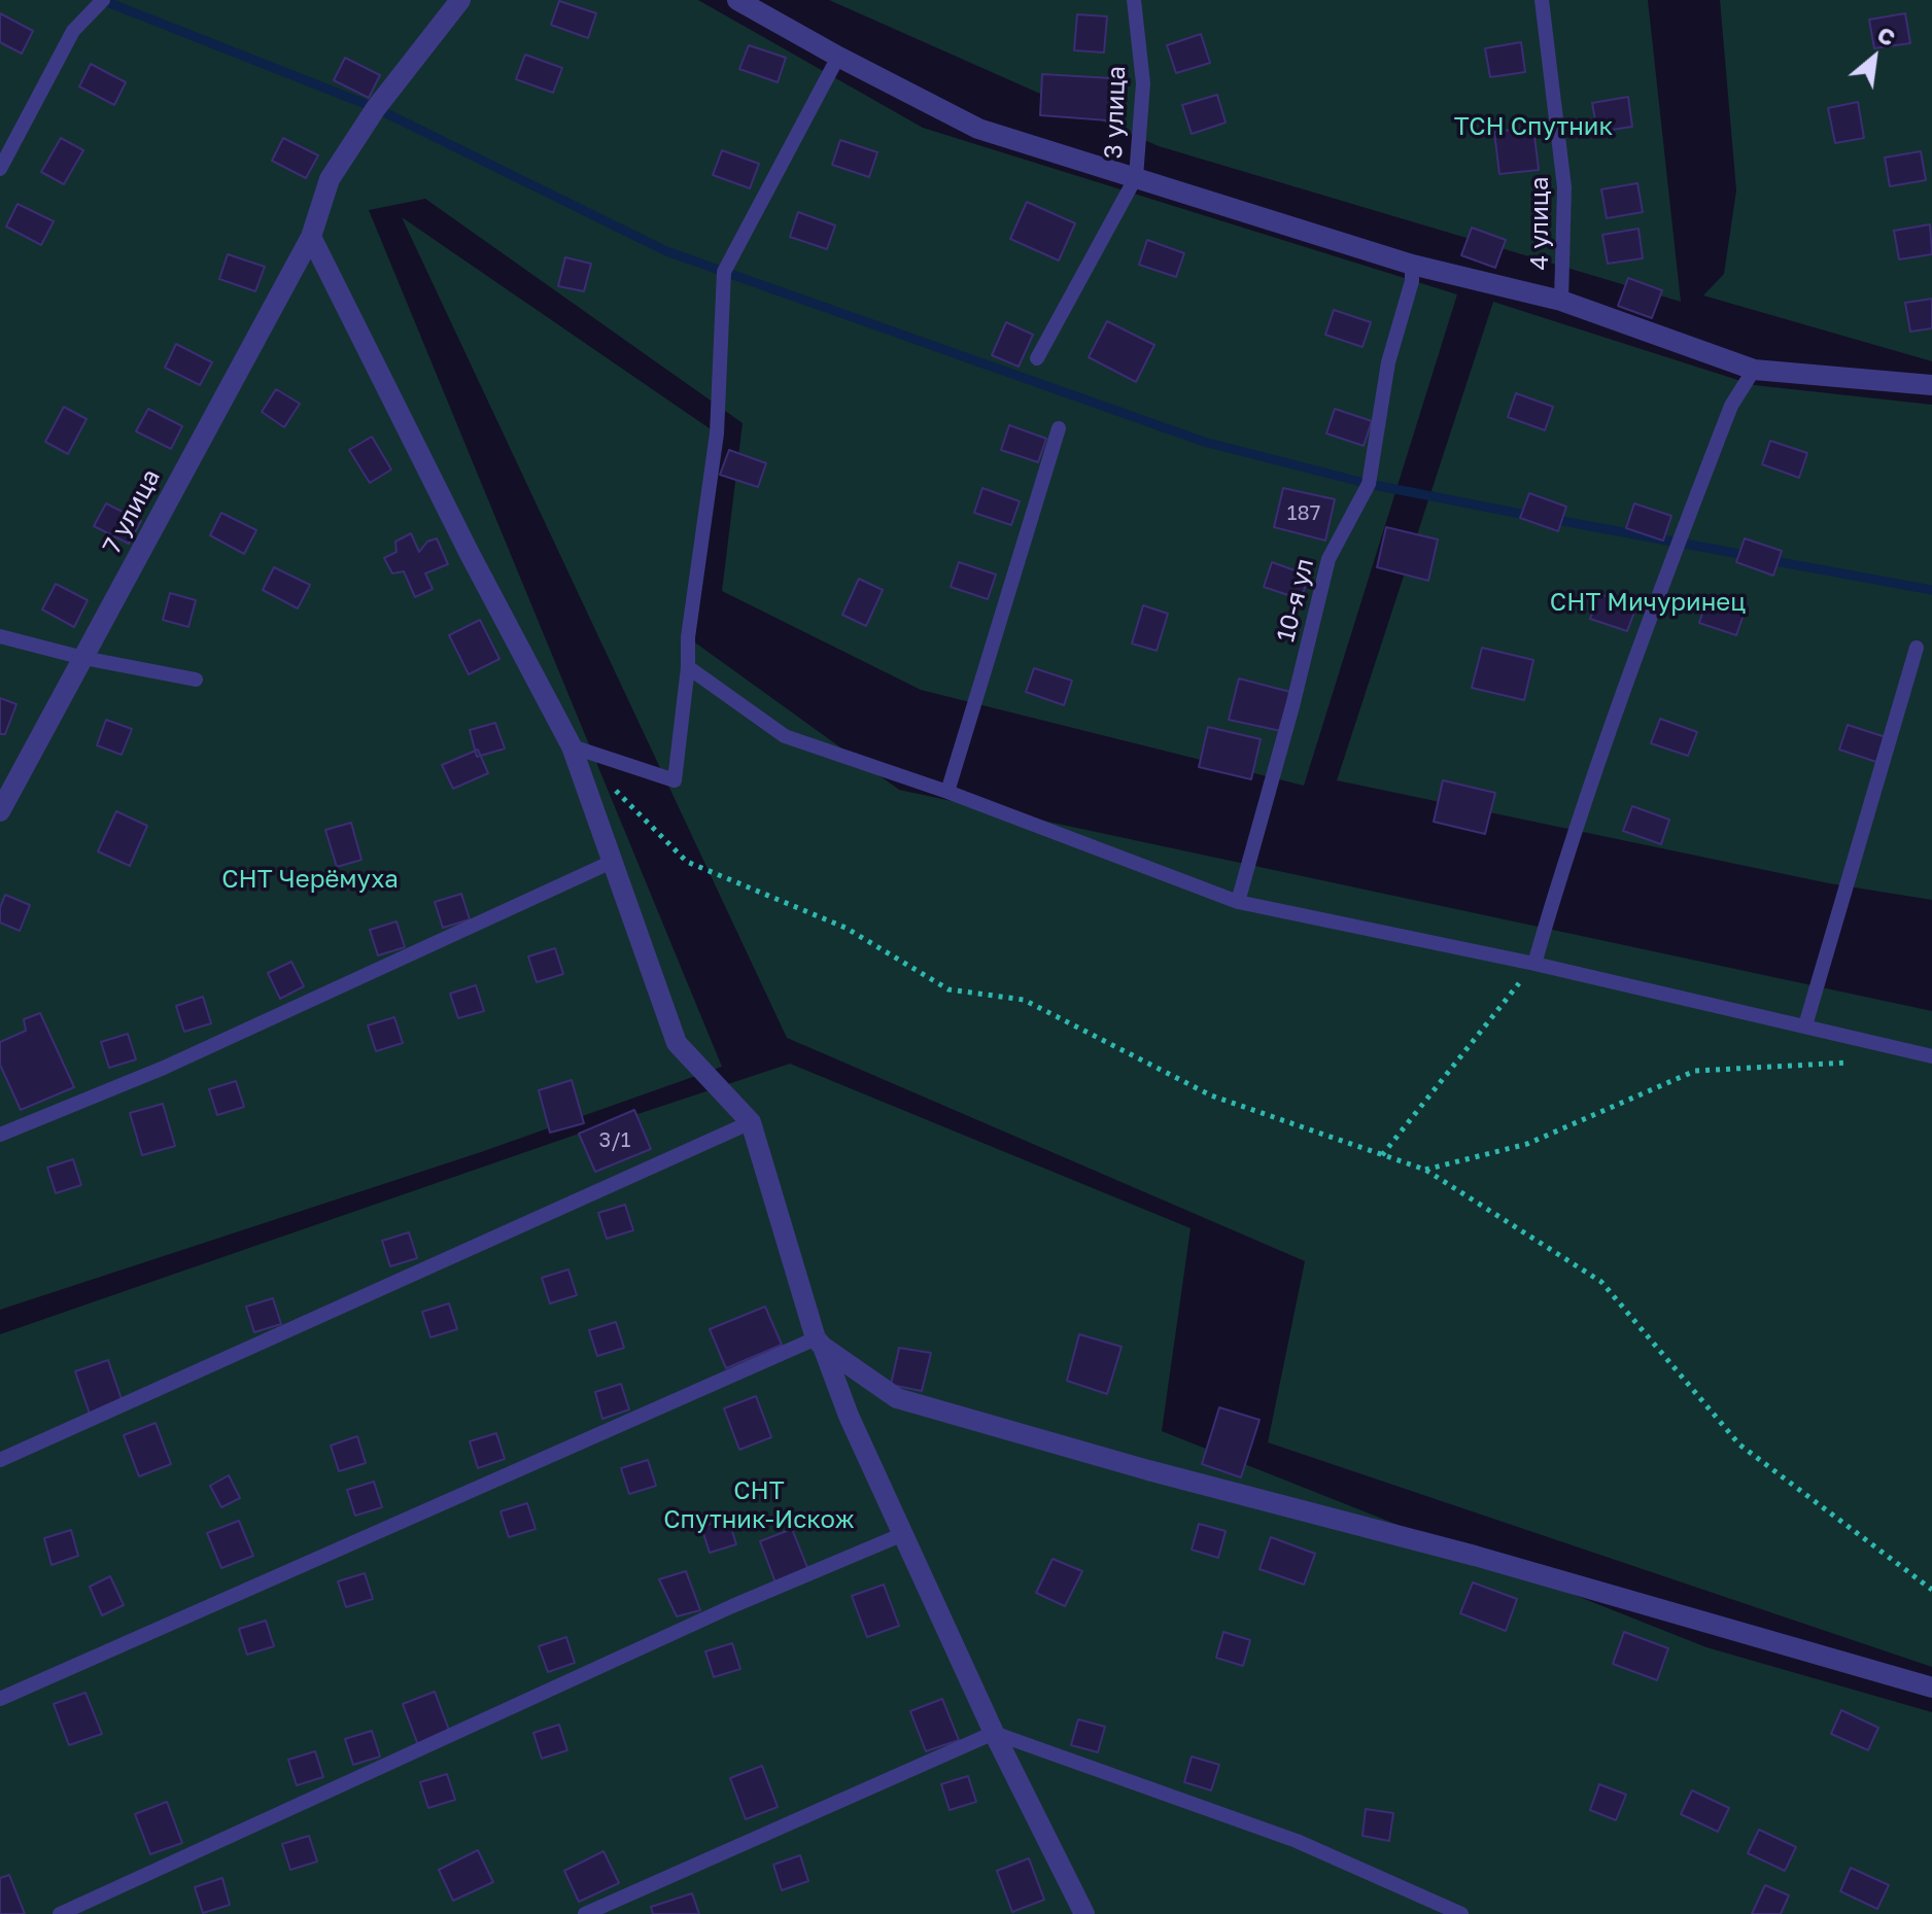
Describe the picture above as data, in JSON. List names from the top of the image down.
{
  "streets": {
    "street": ["7 улица"],
    "lane": ["3 улица", "4 улица", "10-я ул"]
  },
  "parks": [
    "ТСН Спутник",
    "СНТ Мичуринец",
    "СНТ Черёмуха",
    "СНТ Спутник-Искож"
  ],
  "house_numbers": ["187", "3/1"],
  "north": "top right"
}
